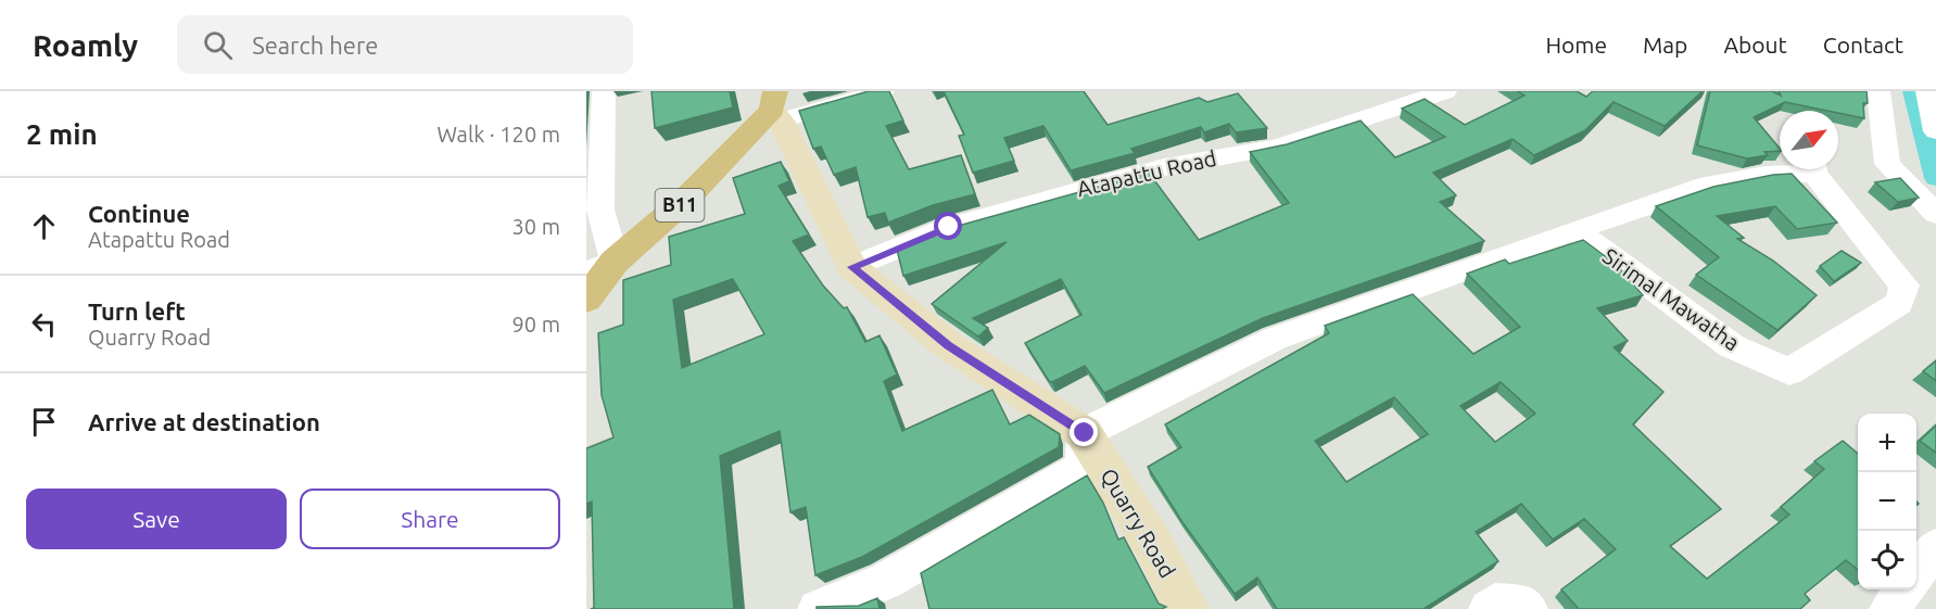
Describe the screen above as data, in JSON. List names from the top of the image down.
{
  "streets": {
    "main road": ["B11"],
    "street": ["Atapattu Road", "Sirimal Mawatha", "Quarry Road"]
  },
  "crossings": [
    ["Atapattu Road", "Quarry Road"],
    ["B11", "Quarry Road"],
    ["Sirimal Mawatha", "Quarry Road"]
  ],
  "north": "top right",
  "page": {
    "header": "Roamly",
    "search": "Search here",
    "nav": [
      "Home",
      "Map",
      "About",
      "Contact"
    ],
    "heading": ["2 min", "Walk · 120 m"],
    "list": [
      ["Continue", "Atapattu Road", "30 m"],
      ["Turn left", "Quarry Road", "90 m"],
      "Arrive at destination"
    ],
    "map_buttons": ["+", "−"],
    "buttons": ["Save", "Share"]
  }
}
